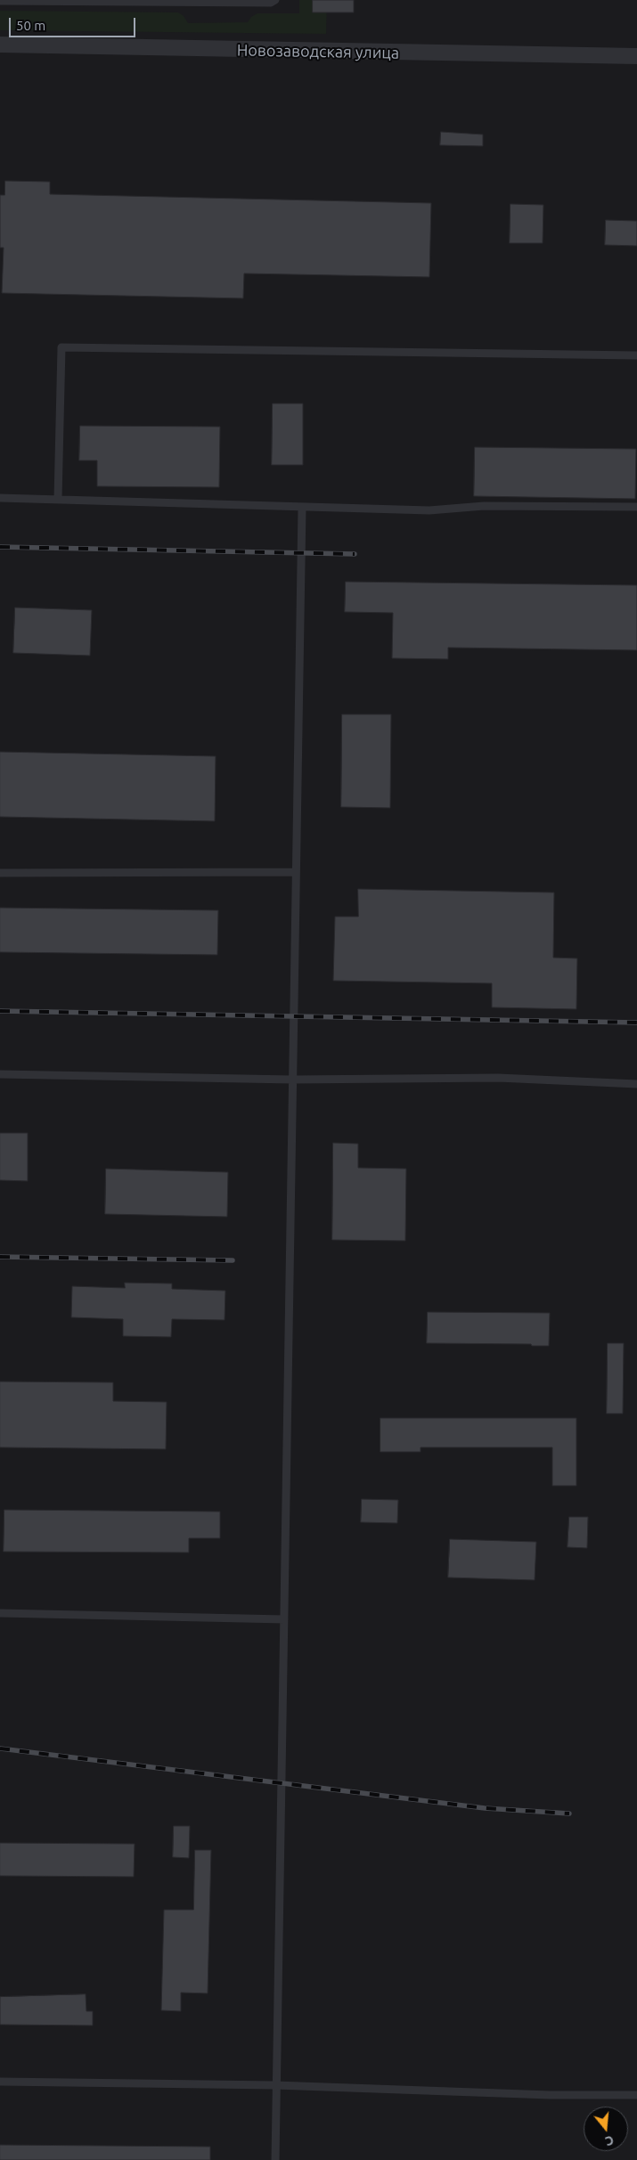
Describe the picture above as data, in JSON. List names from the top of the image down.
{
  "streets": {
    "street": ["Новозаводская улица"]
  },
  "scale_bar": "50 m",
  "north": "bottom"
}
